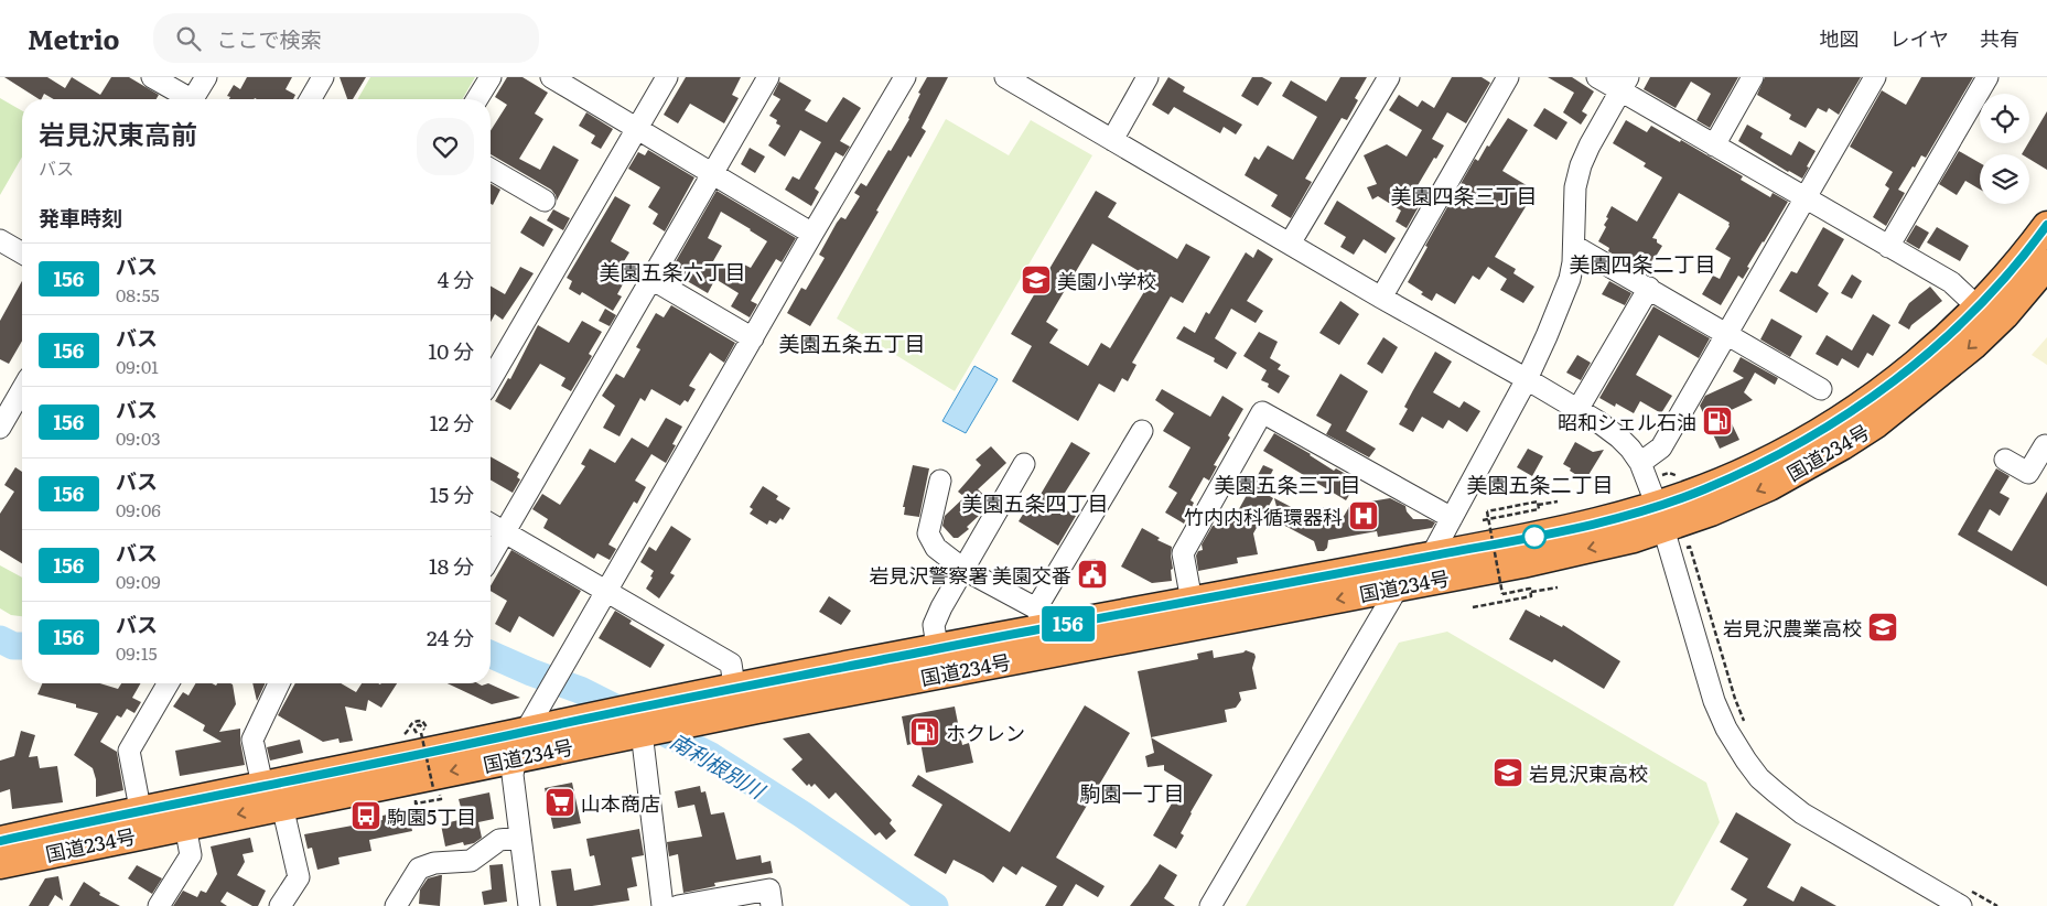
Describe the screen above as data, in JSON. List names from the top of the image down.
{
  "streets": {
    "highway": ["国道234号"]
  },
  "districts": [
    "美園四条三丁目",
    "美園四条二丁目",
    "美園五条六丁目",
    "美園五条五丁目",
    "美園五条三丁目",
    "美園五条二丁目",
    "美園五条四丁目",
    "駒園一丁目"
  ],
  "water": ["南利根別川"],
  "places": {
    "school or university": ["美園小学校", "岩見沢農業高校", "岩見沢東高校"],
    "fuel station": ["昭和シェル石油", "ホクレン"],
    "hospital": ["竹内内科循環器科"],
    "public building": ["岩見沢警察署 美園交番"],
    "supermarket": ["山本商店"],
    "bus stop": ["駒園5丁目"]
  },
  "lines": ["bus line 156"],
  "page": {
    "header": "Metrio",
    "search": "ここで検索",
    "nav": ["地図", "レイヤ", "共有"],
    "on_map": "156",
    "heading": [
      ["岩見沢東高前", "バス"],
      "発車時刻"
    ],
    "list": [
      {
        "mark": "156",
        "name": "バス",
        "note": "08:55",
        "value": "4 分"
      },
      {
        "mark": "156",
        "name": "バス",
        "note": "09:01",
        "value": "10 分"
      },
      {
        "mark": "156",
        "name": "バス",
        "note": "09:03",
        "value": "12 分"
      },
      {
        "mark": "156",
        "name": "バス",
        "note": "09:06",
        "value": "15 分"
      },
      {
        "mark": "156",
        "name": "バス",
        "note": "09:09",
        "value": "18 分"
      },
      {
        "mark": "156",
        "name": "バス",
        "note": "09:15",
        "value": "24 分"
      }
    ]
  }
}
